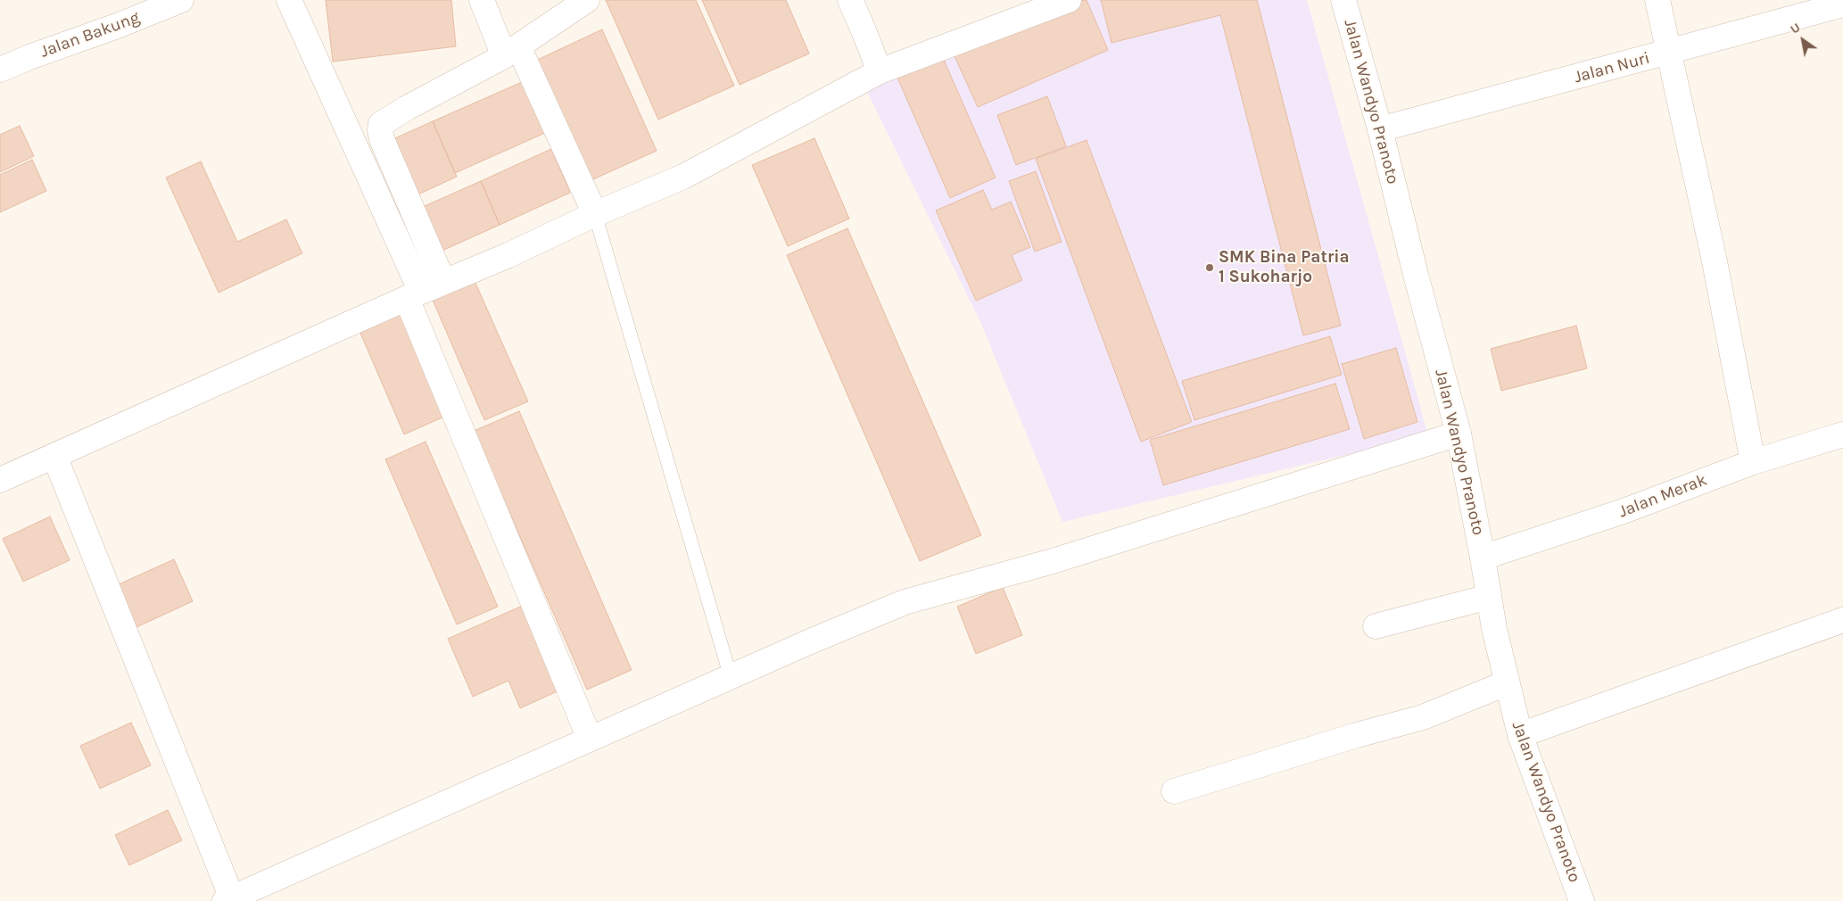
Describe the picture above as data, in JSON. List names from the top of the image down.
{
  "streets": {
    "street": [
      "Jalan Bakung",
      "Jalan Nuri",
      "Jalan Wandyo Pranoto",
      "Jalan Merak"
    ]
  },
  "crossings": [
    ["Jalan Nuri", "Jalan Wandyo Pranoto"],
    ["Jalan Wandyo Pranoto", "Jalan Merak"]
  ],
  "places": ["SMK Bina Patria 1 Sukoharjo"],
  "north": "top left"
}
